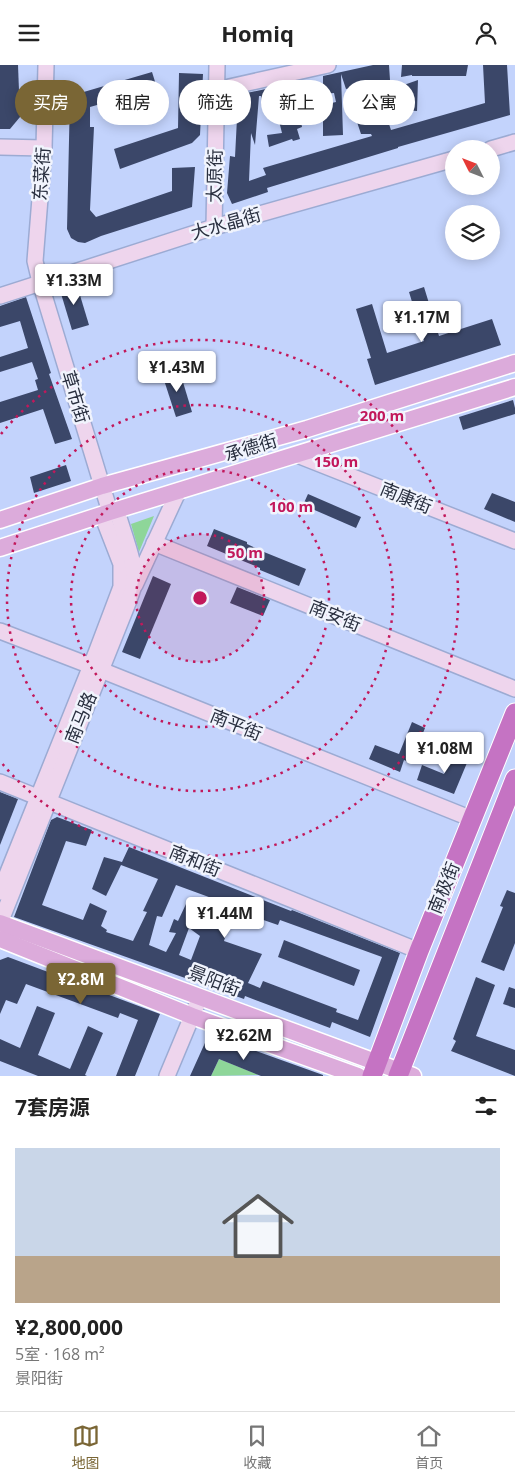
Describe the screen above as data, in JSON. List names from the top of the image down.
{
  "streets": {
    "highway": ["南极街"],
    "main road": ["承德街", "景阳街"],
    "street": [
      "东菜街",
      "太原街",
      "大水晶街",
      "草市街",
      "南康街",
      "南安街",
      "南马路",
      "南平街",
      "南和街"
    ]
  },
  "crossings": [
    ["东菜街", "大水晶街"],
    ["东菜街", "草市街"],
    ["太原街", "大水晶街"],
    ["大水晶街", "草市街"],
    ["草市街", "承德街"],
    ["草市街", "南马路"],
    ["承德街", "南康街"],
    ["承德街", "南马路"],
    ["南马路", "南平街"],
    ["南马路", "南和街"],
    ["南马路", "景阳街"],
    ["南平街", "南极街"],
    ["南和街", "南极街"],
    ["南极街", "景阳街"]
  ],
  "north": "top left",
  "page": {
    "header": "Homiq",
    "chip": [
      "买房",
      "租房",
      "筛选",
      "新上",
      "公寓"
    ],
    "price": [
      "¥1.33M",
      "¥1.17M",
      "¥1.43M",
      "¥1.08M",
      "¥1.44M",
      "¥2.8M",
      "¥2.62M"
    ],
    "heading": "7套房源",
    "list": [
      {
        "name": "¥2,800,000",
        "note": "5室 · 168 m² · 景阳街"
      }
    ],
    "tabs": ["地图", "收藏", "首页"]
  },
  "rings": [
    "200 m",
    "150 m",
    "100 m",
    "50 m"
  ]
}
